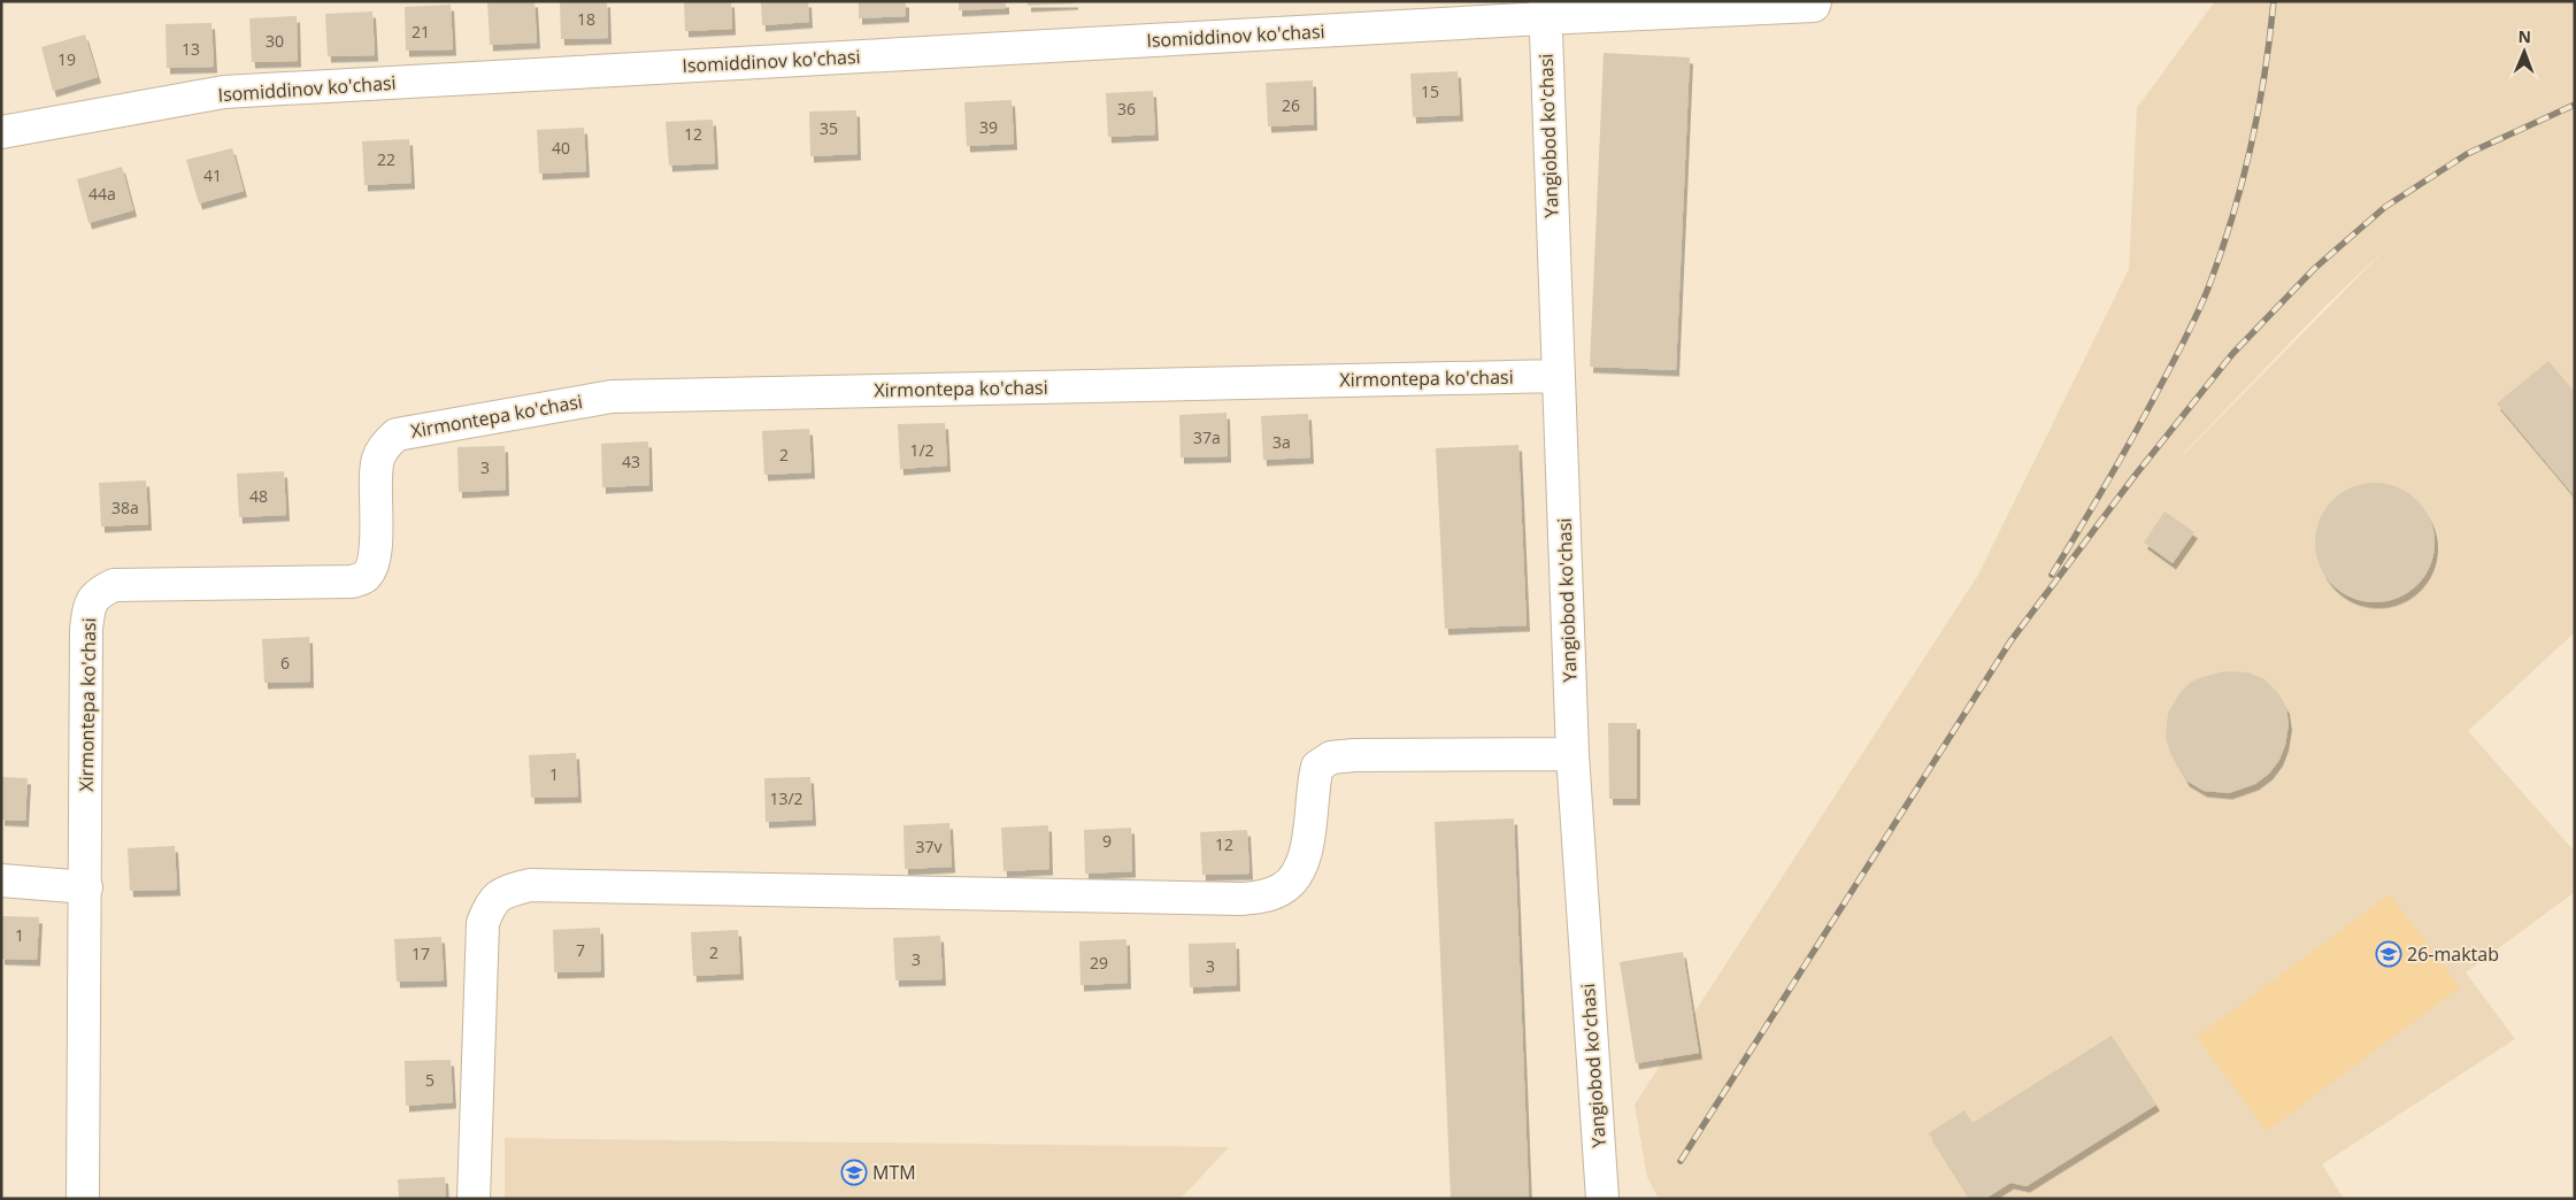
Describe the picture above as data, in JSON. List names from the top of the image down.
{
  "streets": {
    "street": ["Isomiddinov ko'chasi", "Yangiobod ko'chasi", "Xirmontepa ko'chasi"]
  },
  "crossings": [
    ["Isomiddinov ko'chasi", "Yangiobod ko'chasi"],
    ["Yangiobod ko'chasi", "Xirmontepa ko'chasi"]
  ],
  "places": {
    "school or university": ["26-maktab", "MTM"]
  },
  "house_numbers": [
    "18",
    "21",
    "30",
    "13",
    "19",
    "15",
    "26",
    "36",
    "39",
    "35",
    "12",
    "40",
    "22",
    "41",
    "44a",
    "37a",
    "3a",
    "1/2",
    "2",
    "43",
    "3",
    "48",
    "38a",
    "6",
    "1",
    "13/2",
    "9",
    "12",
    "37v",
    "1",
    "7",
    "2",
    "17",
    "3",
    "29",
    "3",
    "5"
  ],
  "north": "top"
}
